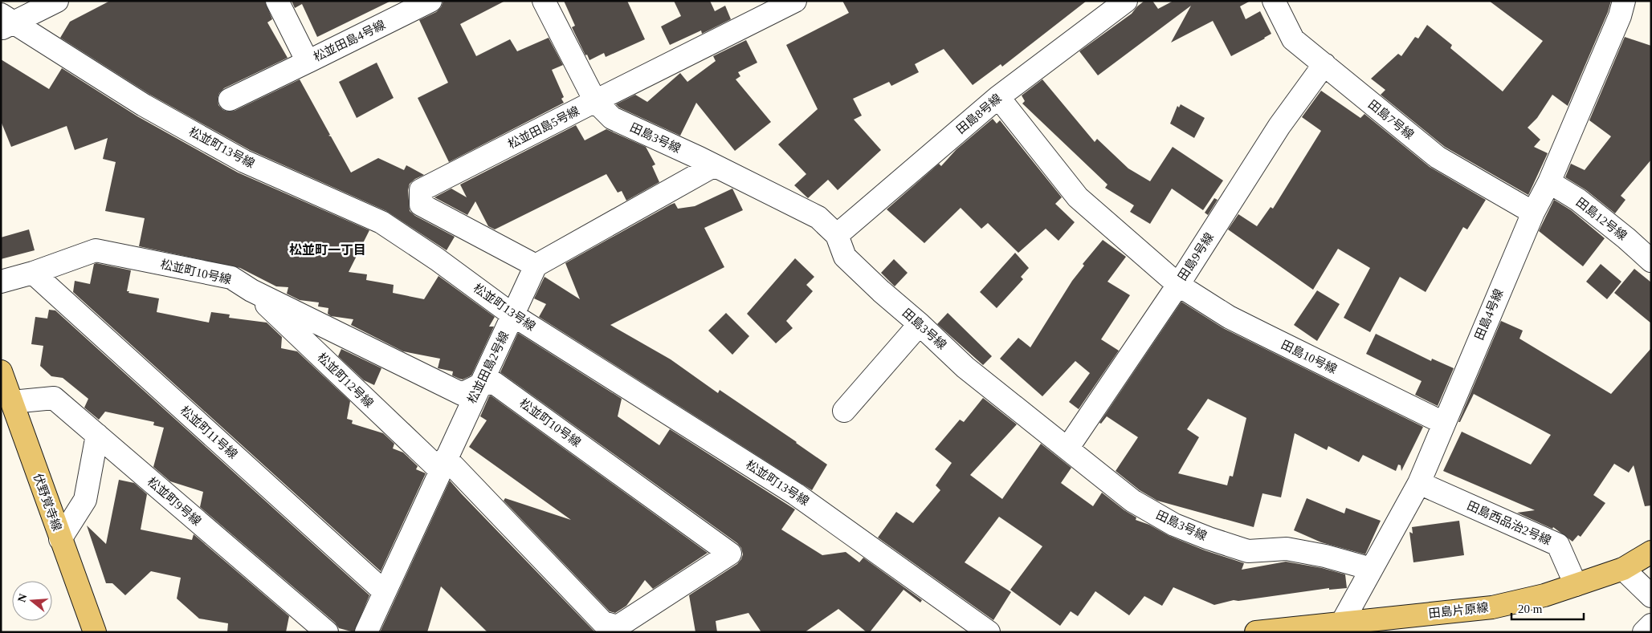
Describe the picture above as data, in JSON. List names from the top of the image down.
{
  "streets": {
    "main road": ["伏野覚寺線", "田島片原線"],
    "street": [
      "松並田島4号線",
      "田島8号線",
      "田島7号線",
      "松並田島5号線",
      "田島3号線",
      "松並町13号線",
      "田島12号線",
      "田島9号線",
      "松並町10号線",
      "田島4号線",
      "田島10号線",
      "松並田島2号線",
      "松並町12号線",
      "松並町11号線",
      "松並町9号線",
      "田島西品治2号線"
    ]
  },
  "crossings": [
    ["田島8号線", "田島3号線"],
    ["田島8号線", "田島10号線"],
    ["田島7号線", "田島9号線"],
    ["田島7号線", "田島4号線"],
    ["松並田島5号線", "田島3号線"],
    ["松並田島5号線", "松並田島2号線"],
    ["田島3号線", "田島9号線"],
    ["田島3号線", "田島4号線"],
    ["松並町13号線", "松並田島2号線"],
    ["田島12号線", "田島4号線"],
    ["田島9号線", "田島10号線"],
    ["松並町10号線", "松並田島2号線"],
    ["松並町10号線", "松並町12号線"],
    ["松並町10号線", "松並町11号線"],
    ["田島4号線", "田島10号線"],
    ["田島4号線", "田島西品治2号線"],
    ["田島4号線", "田島片原線"],
    ["松並田島2号線", "松並町12号線"],
    ["松並田島2号線", "松並町11号線"],
    ["松並町9号線", "伏野覚寺線"],
    ["田島西品治2号線", "田島片原線"]
  ],
  "districts": ["松並町一丁目"],
  "scale_bar": "20 m",
  "north": "left"
}
